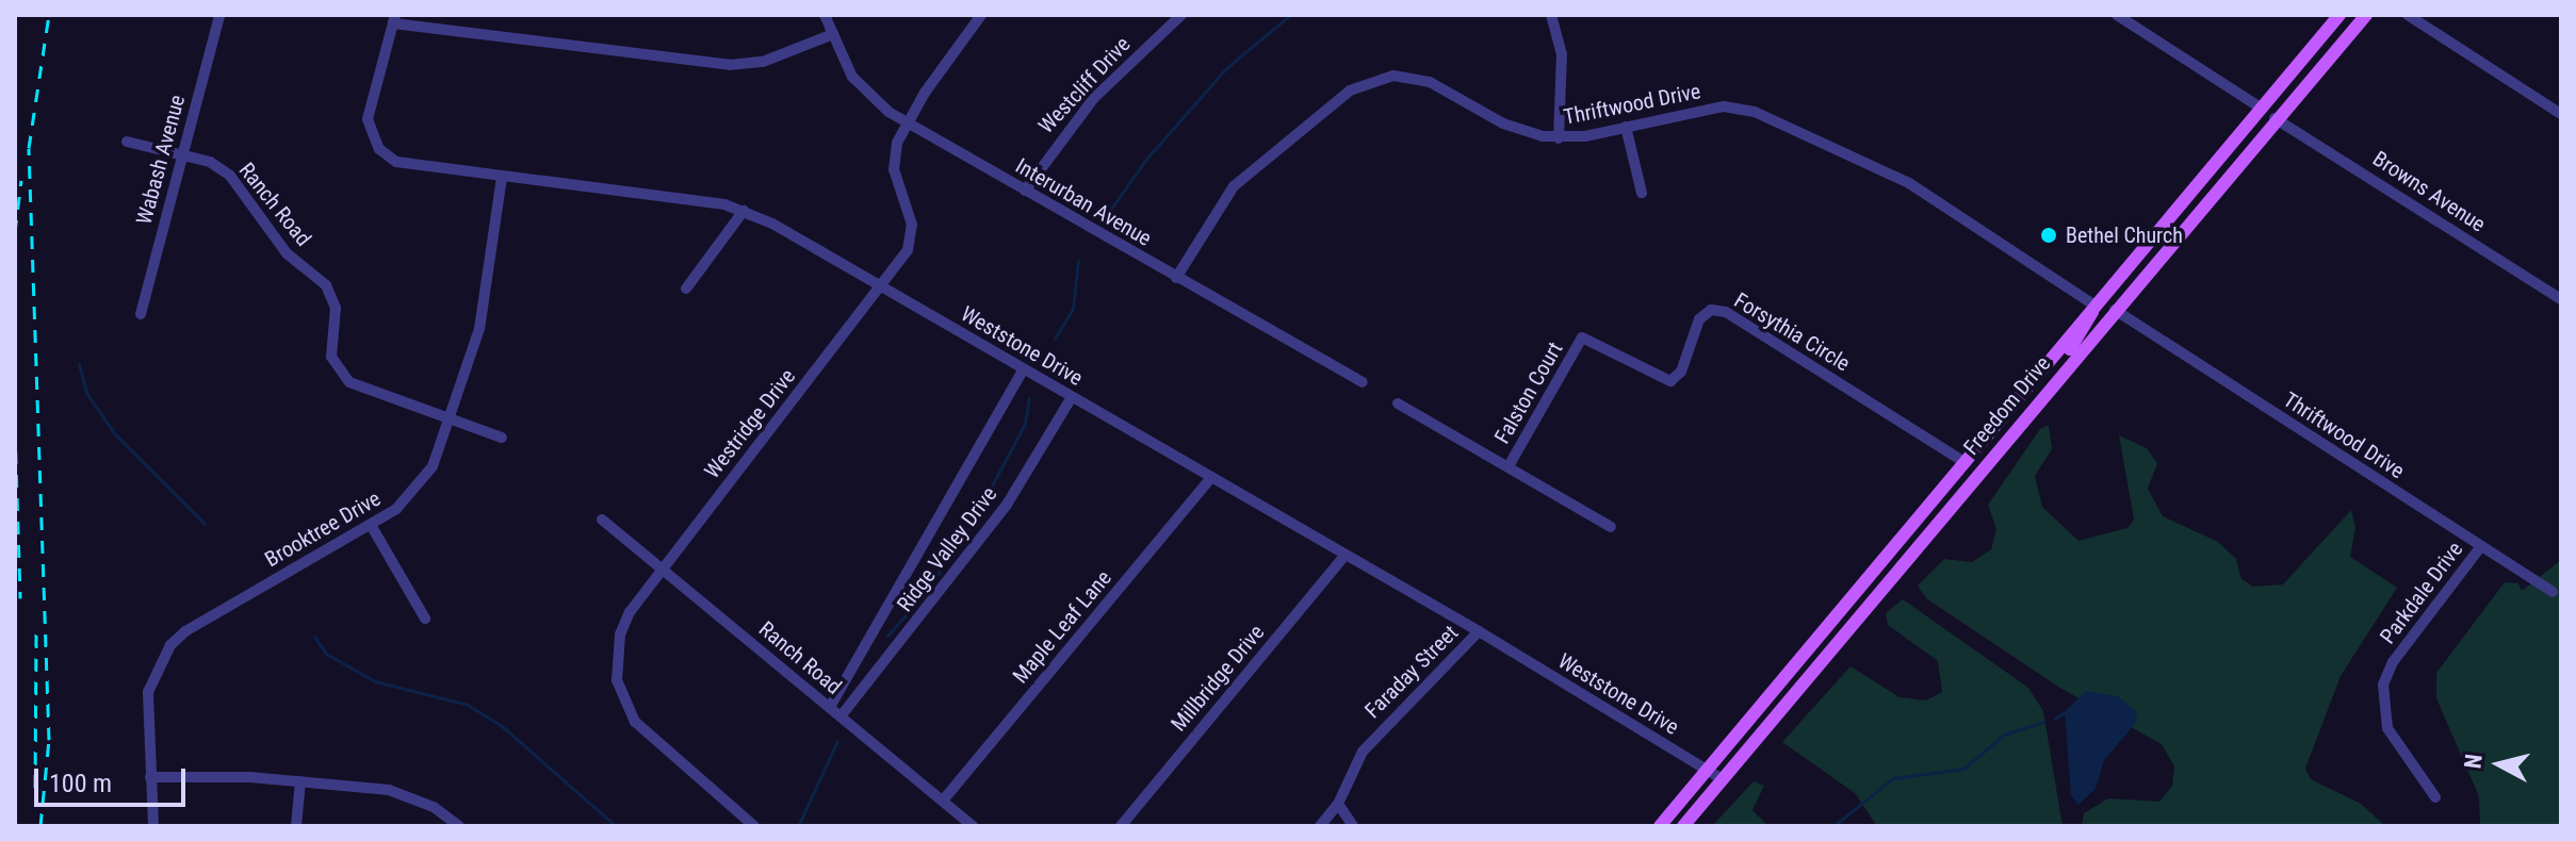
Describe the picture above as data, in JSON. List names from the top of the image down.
{
  "streets": {
    "main road": ["Freedom Drive"],
    "street": [
      "Westcliff Drive",
      "Thriftwood Drive",
      "Wabash Avenue",
      "Browns Avenue",
      "Interurban Avenue",
      "Ranch Road",
      "Forsythia Circle",
      "Weststone Drive",
      "Falston Court",
      "Westridge Drive",
      "Brooktree Drive",
      "Ridge Valley Drive",
      "Parkdale Drive",
      "Maple Leaf Lane",
      "Faraday Street",
      "Millbridge Drive"
    ]
  },
  "crossings": [
    ["Westcliff Drive", "Interurban Avenue"],
    ["Thriftwood Drive", "Interurban Avenue"],
    ["Thriftwood Drive", "Freedom Drive"],
    ["Thriftwood Drive", "Parkdale Drive"],
    ["Wabash Avenue", "Ranch Road"],
    ["Browns Avenue", "Freedom Drive"],
    ["Interurban Avenue", "Westridge Drive"],
    ["Ranch Road", "Westridge Drive"],
    ["Ranch Road", "Brooktree Drive"],
    ["Ranch Road", "Ridge Valley Drive"],
    ["Ranch Road", "Maple Leaf Lane"],
    ["Forsythia Circle", "Falston Court"],
    ["Forsythia Circle", "Freedom Drive"],
    ["Weststone Drive", "Freedom Drive"],
    ["Weststone Drive", "Westridge Drive"],
    ["Weststone Drive", "Brooktree Drive"],
    ["Weststone Drive", "Ridge Valley Drive"],
    ["Weststone Drive", "Maple Leaf Lane"],
    ["Weststone Drive", "Faraday Street"],
    ["Weststone Drive", "Millbridge Drive"]
  ],
  "places": ["Bethel Church"],
  "scale_bar": "100 m",
  "north": "left"
}
